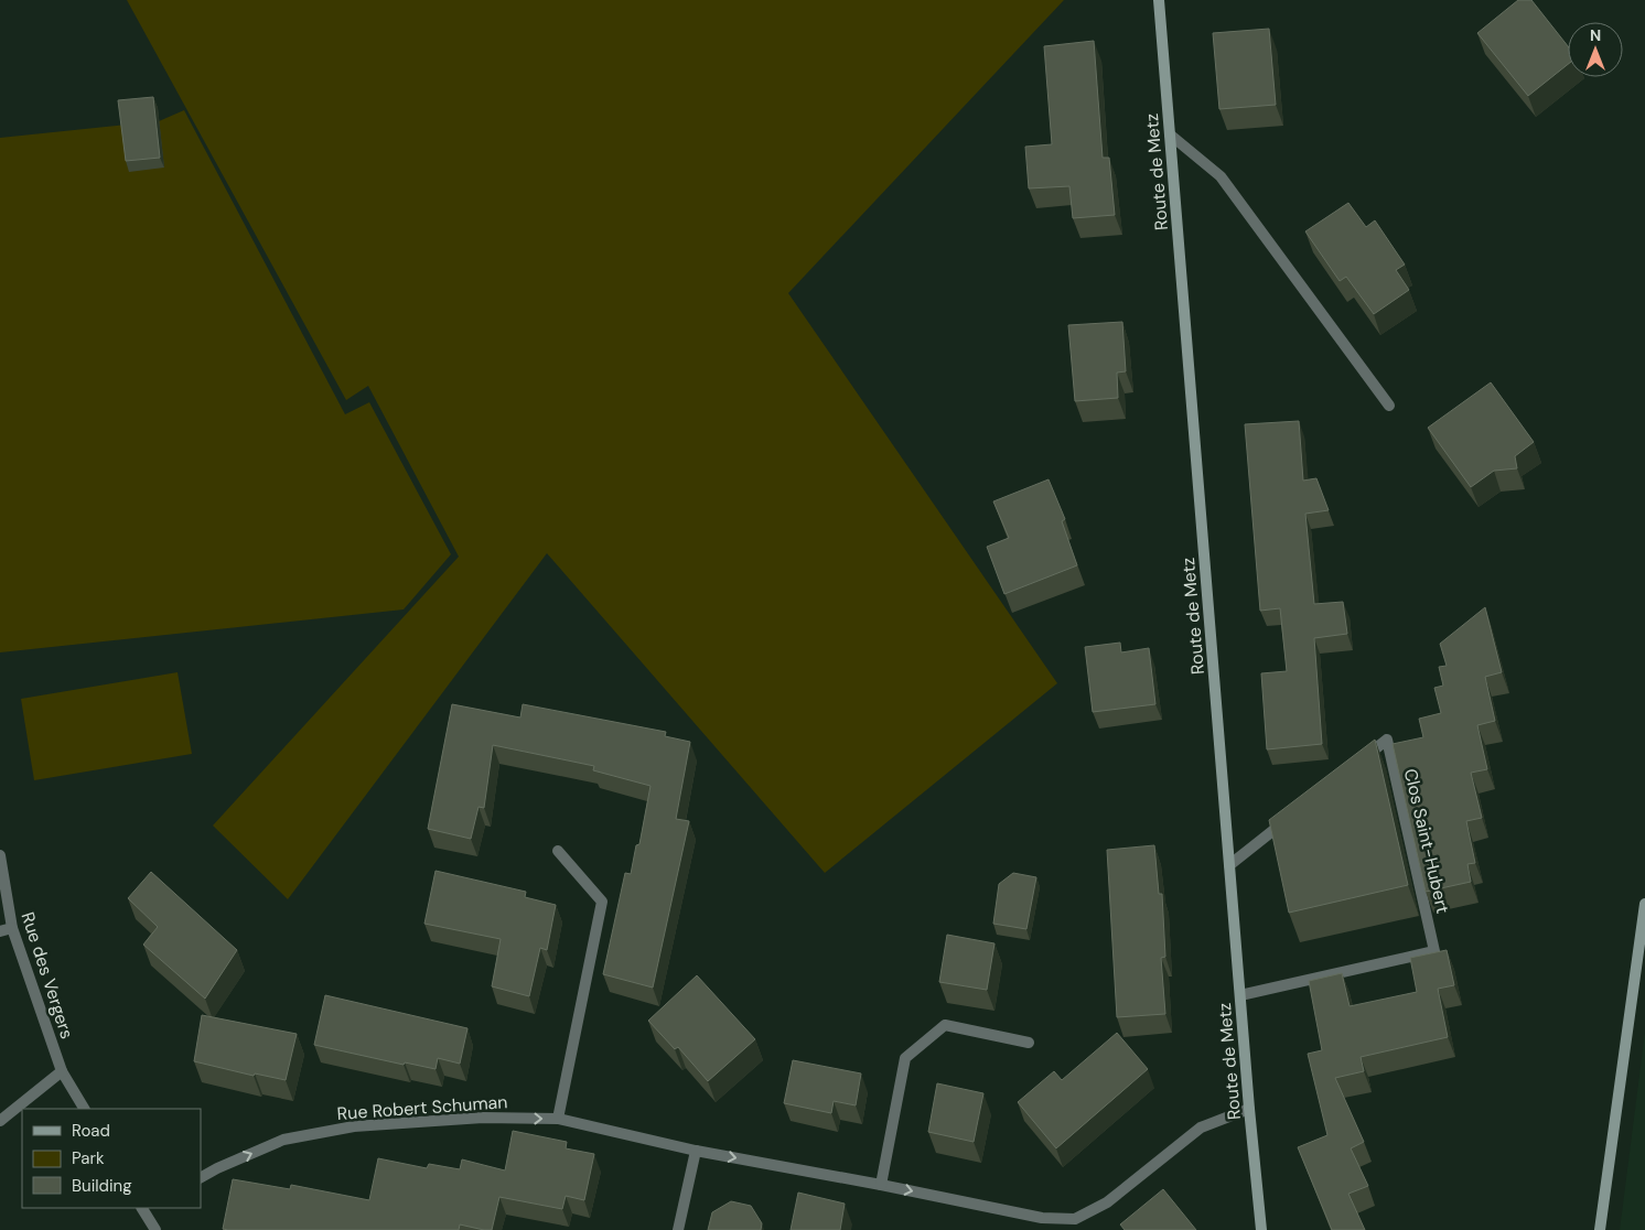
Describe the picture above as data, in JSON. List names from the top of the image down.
{
  "streets": {
    "street": [
      "Route de Metz",
      "Clos Saint-Hubert",
      "Rue des Vergers",
      "Rue Robert Schuman"
    ]
  },
  "crossings": [
    ["Route de Metz", "Clos Saint-Hubert"],
    ["Route de Metz", "Rue Robert Schuman"]
  ],
  "one_way": ["Rue Robert Schuman"],
  "legend": ["Road", "Park", "Building"],
  "north": "top"
}
